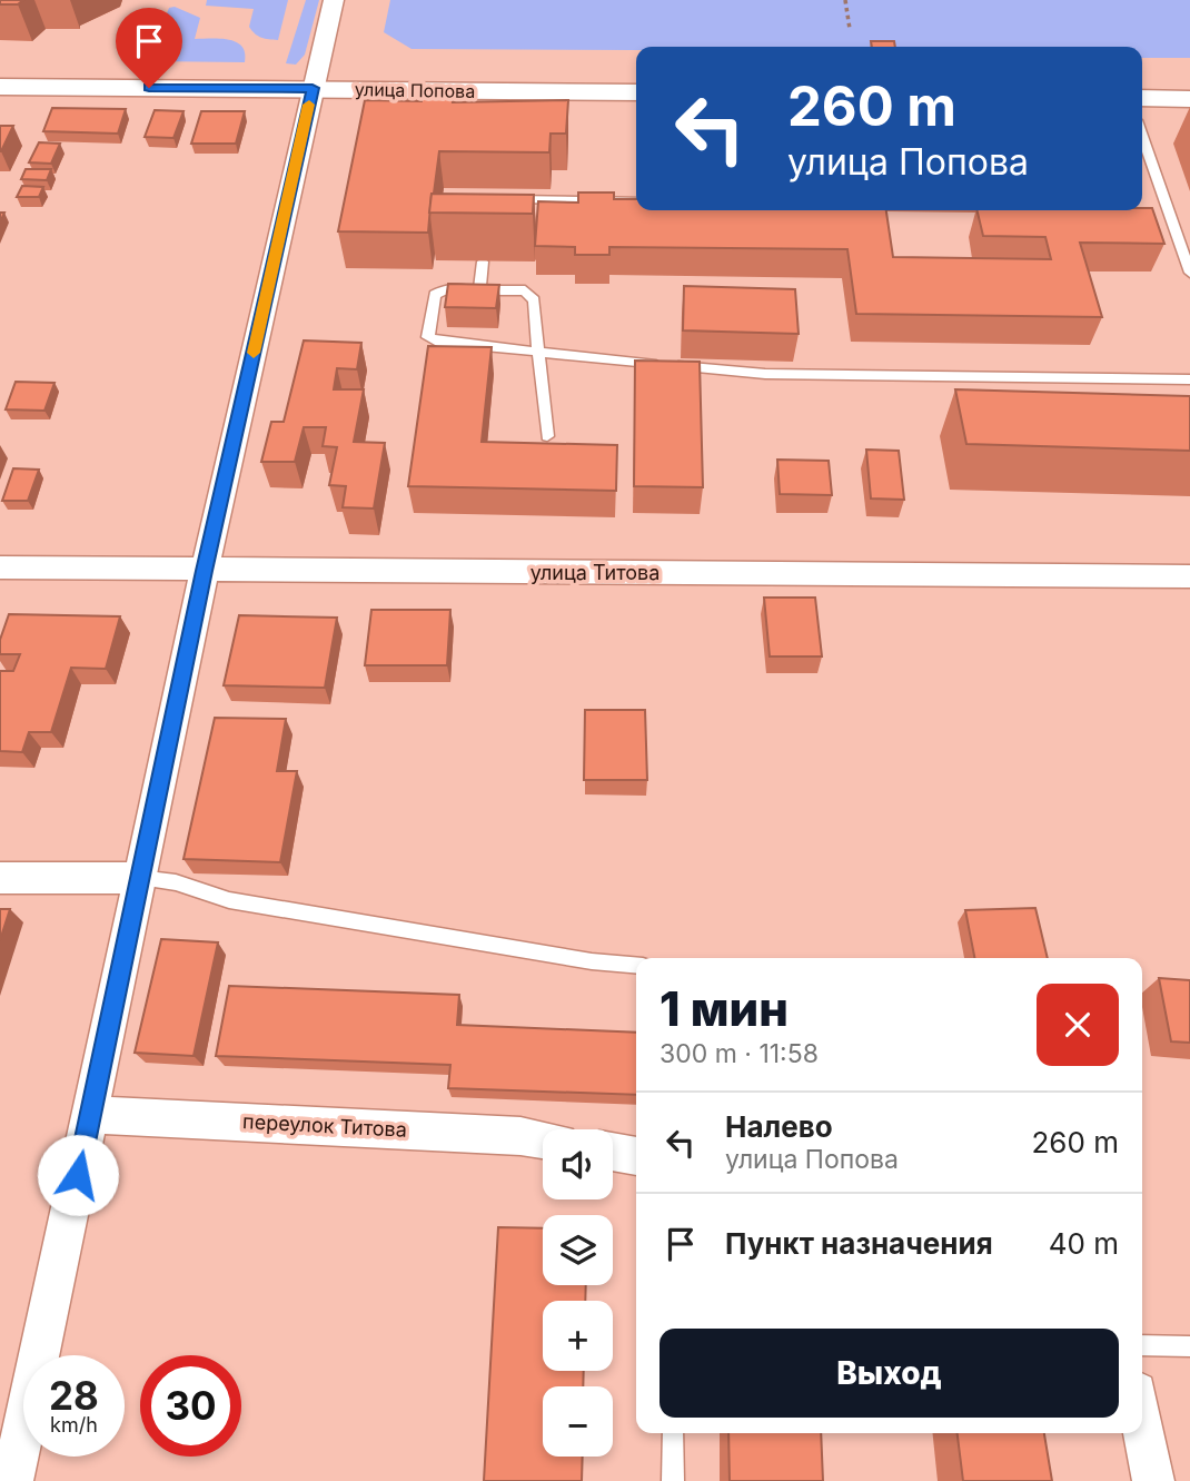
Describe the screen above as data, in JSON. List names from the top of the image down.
{
  "streets": {
    "street": ["улица Попова", "улица Титова", "переулок Титова"]
  },
  "page": {
    "turn": ["260 m", "улица Попова"],
    "heading": ["1 мин", "300 m · 11:58"],
    "list": [
      {
        "name": "Налево",
        "note": "улица Попова",
        "value": "260 m"
      },
      {
        "name": "Пункт назначения",
        "value": "40 m"
      }
    ],
    "map_buttons": ["+", "−"],
    "buttons": "Выход",
    "speed": "28 km/h",
    "limit": "30"
  }
}
